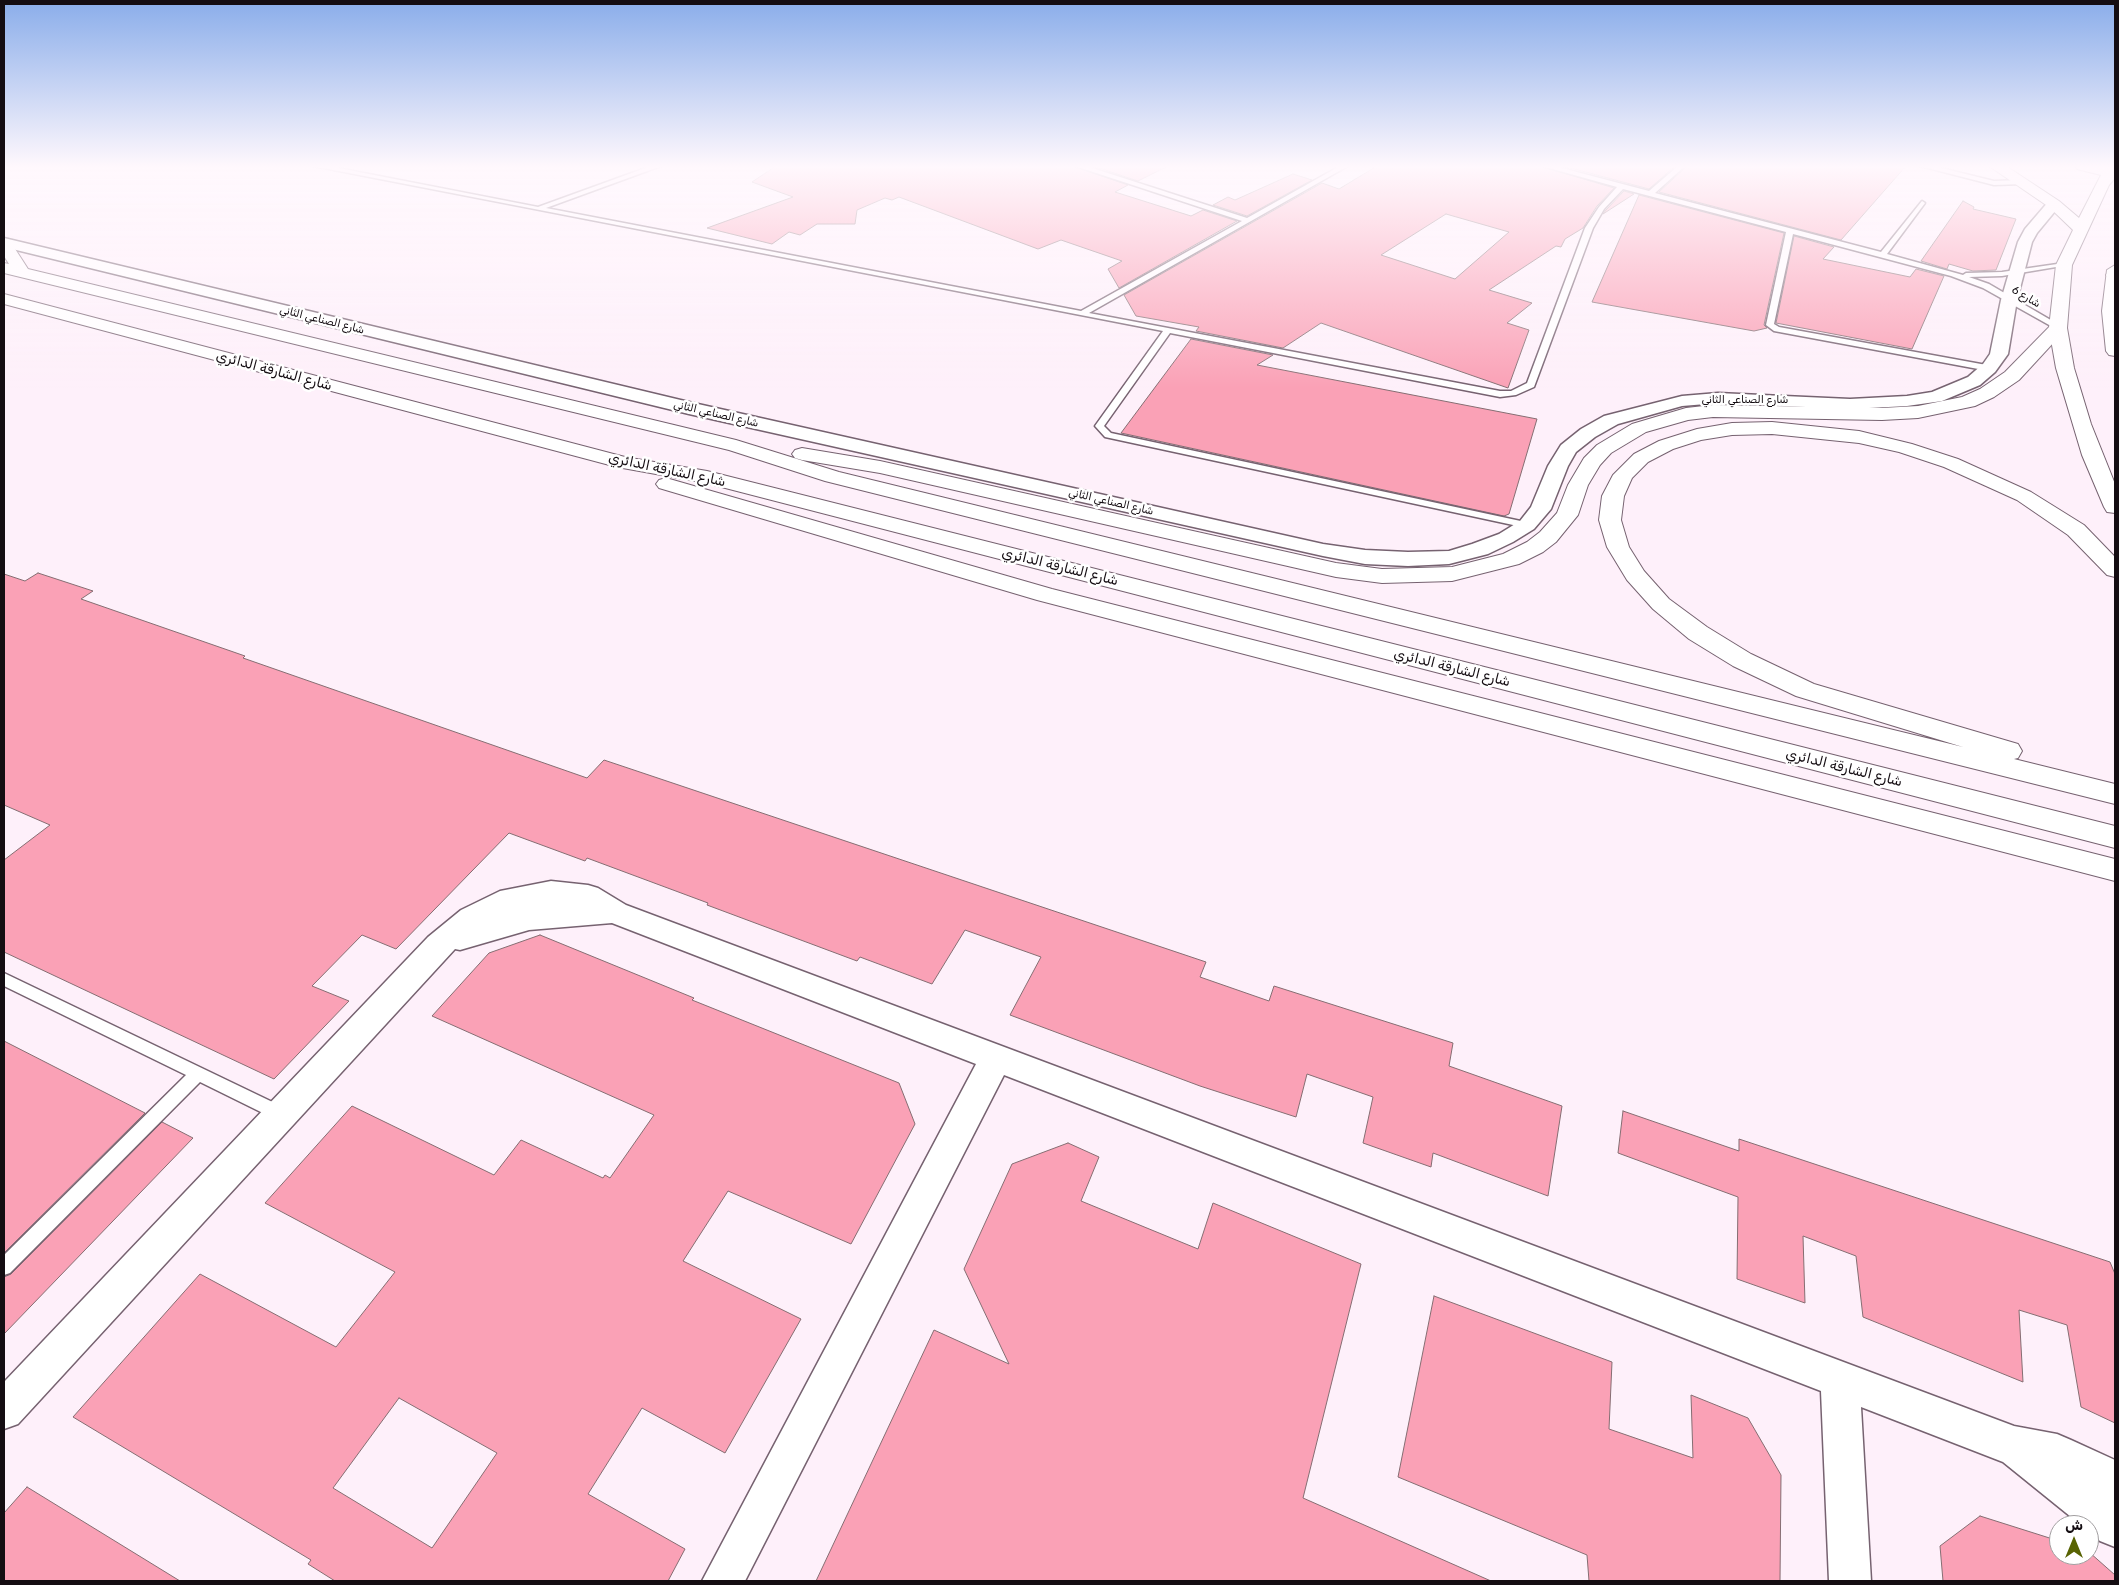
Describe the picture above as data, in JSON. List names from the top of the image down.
{
  "streets": {
    "main road": ["شارع الشارقة الدائري"],
    "street": ["شارع الصناعي الثاني"],
    "lane": ["شارع 6"]
  },
  "crossings": [
    ["شارع 6", "شارع الصناعي الثاني"]
  ],
  "north": "top"
}
